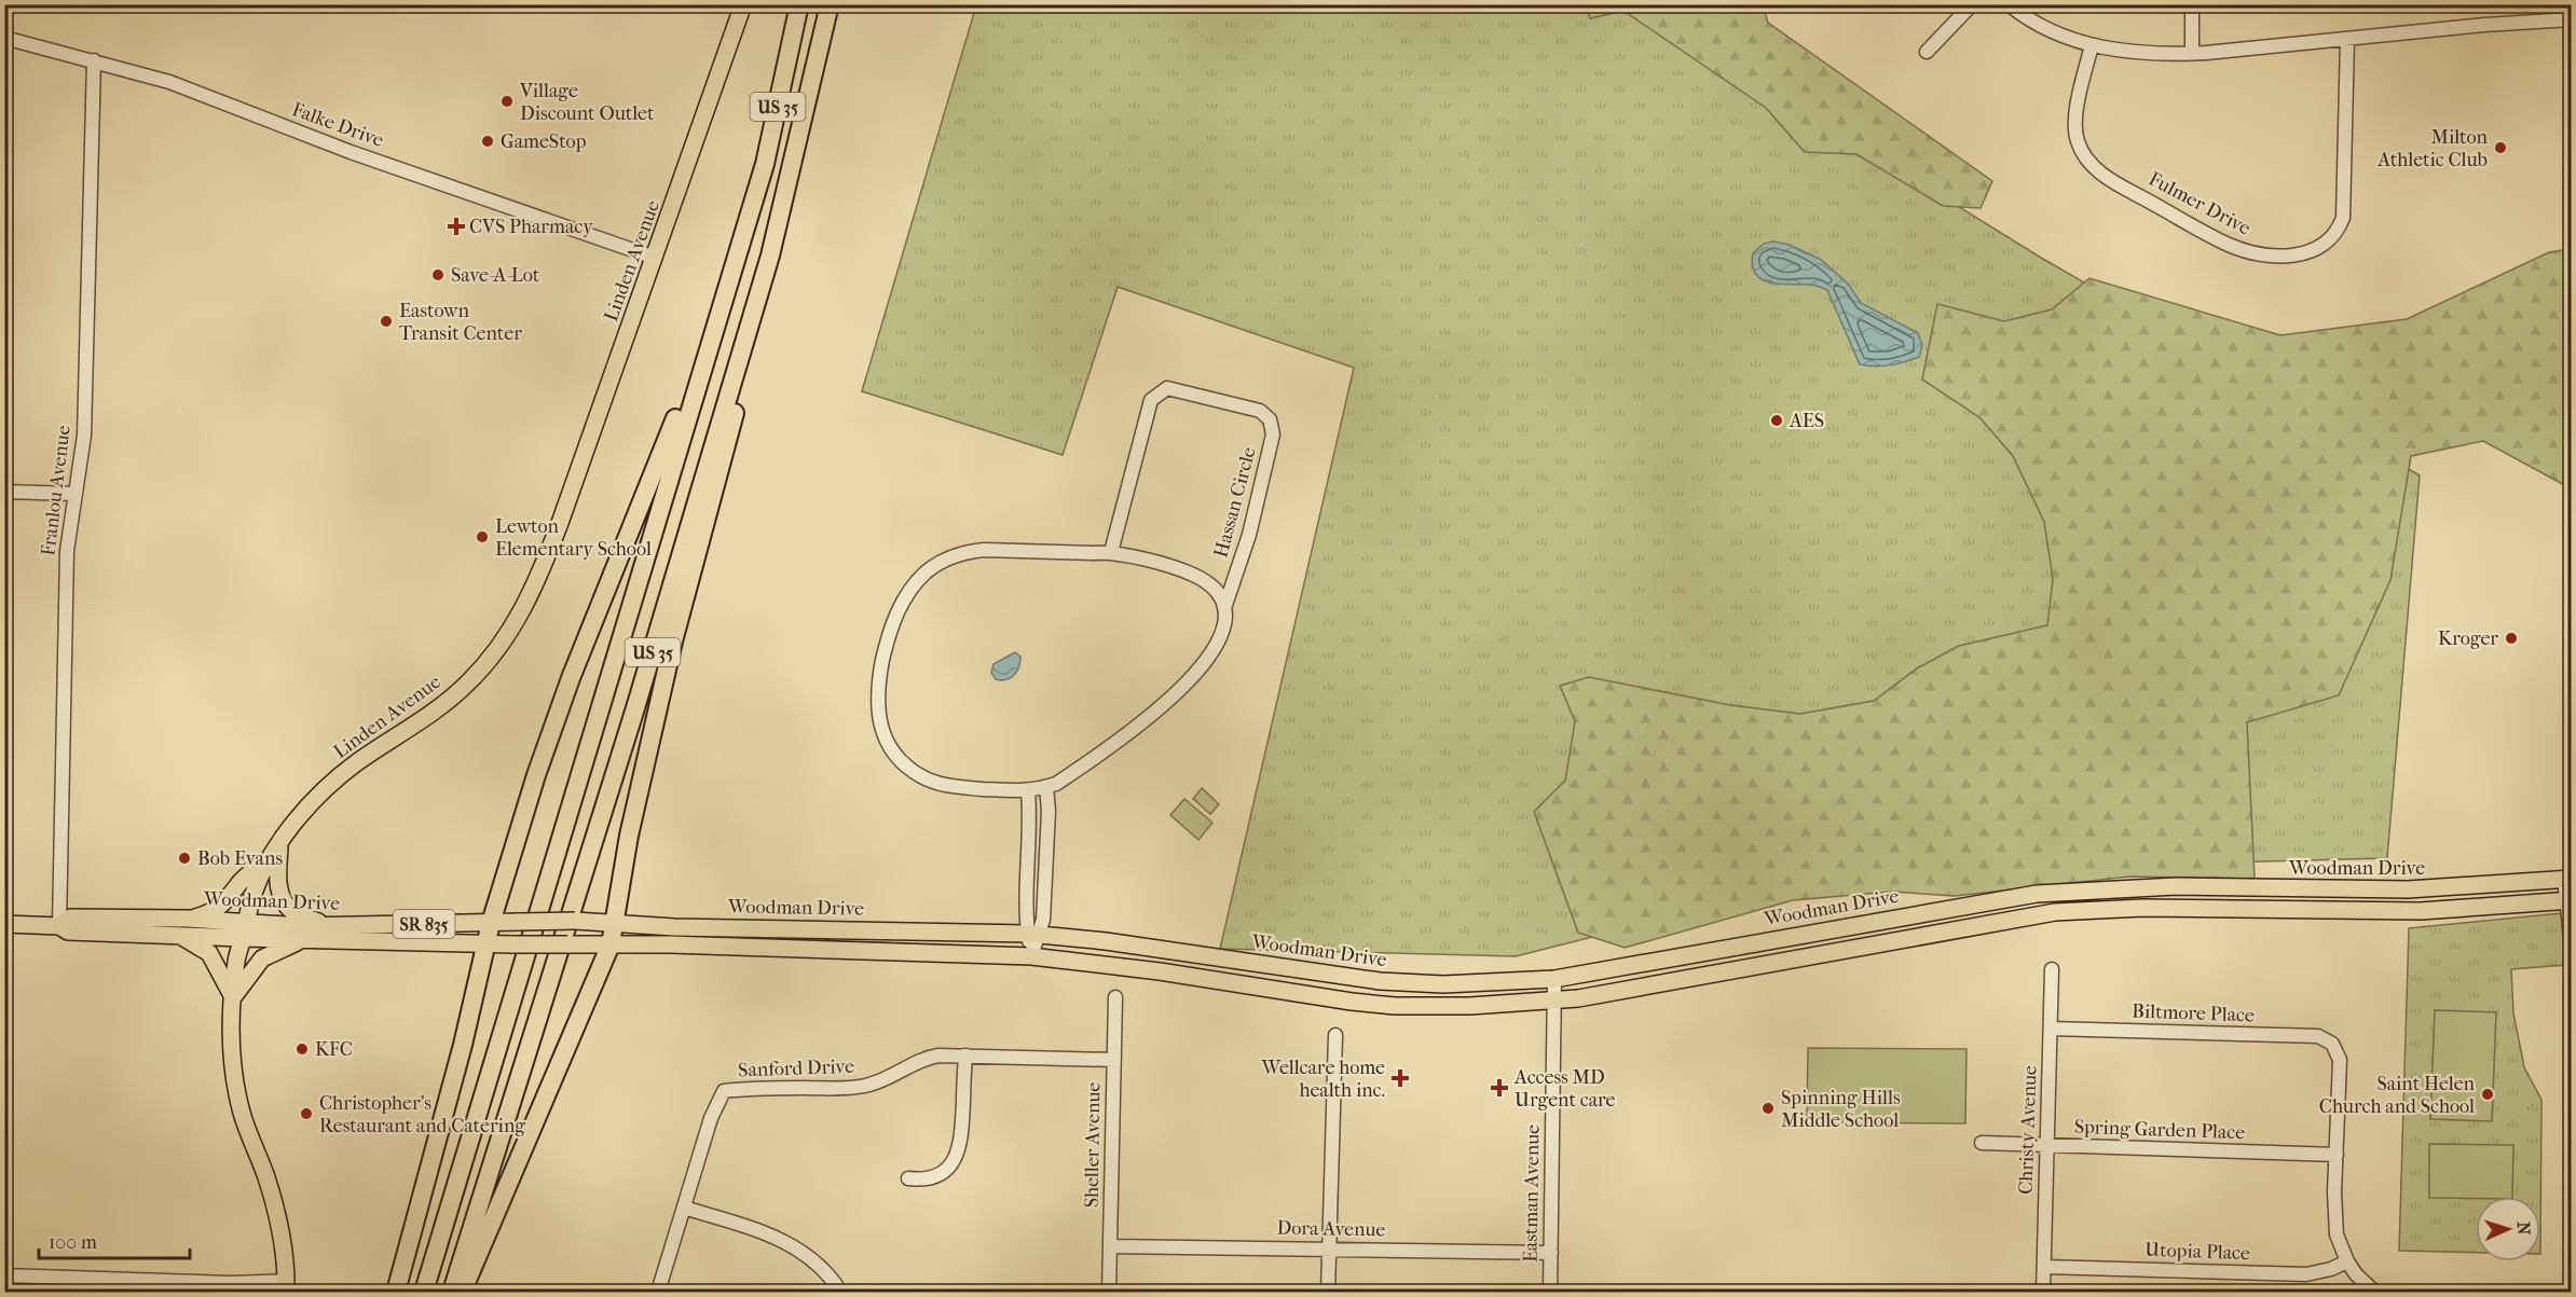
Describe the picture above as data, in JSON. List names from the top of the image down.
{
  "streets": {
    "highway": ["US 35"],
    "main road": ["Linden Avenue", "Woodman Drive", "SR 835"],
    "street": [
      "Falke Drive",
      "Fulmer Drive",
      "Franlou Avenue",
      "Hassan Circle",
      "Biltmore Place",
      "Sanford Drive",
      "Christy Avenue",
      "Spring Garden Place",
      "Sheller Avenue",
      "Eastman Avenue",
      "Dora Avenue",
      "Utopia Place"
    ]
  },
  "crossings": [
    ["Falke Drive", "Linden Avenue"],
    ["Falke Drive", "Franlou Avenue"],
    ["Linden Avenue", "Woodman Drive"],
    ["Franlou Avenue", "Woodman Drive"],
    ["Woodman Drive", "Eastman Avenue"],
    ["Biltmore Place", "Christy Avenue"],
    ["Biltmore Place", "Spring Garden Place"],
    ["Sanford Drive", "Sheller Avenue"],
    ["Christy Avenue", "Spring Garden Place"],
    ["Christy Avenue", "Utopia Place"],
    ["Sheller Avenue", "Dora Avenue"],
    ["Eastman Avenue", "Dora Avenue"]
  ],
  "places": {
    "other": [
      "Village Discount Outlet",
      "GameStop",
      "Milton Athletic Club",
      "Save-A-Lot",
      "Eastown Transit Center",
      "AES",
      "Lewton Elementary School",
      "Kroger",
      "Bob Evans",
      "KFC",
      "Saint Helen Church and School",
      "Spinning Hills Middle School",
      "Christopher's Restaurant and Catering"
    ],
    "health": ["CVS Pharmacy", "Wellcare home health inc.", "Access MD Urgent care"]
  },
  "scale_bar": "100 m",
  "north": "right"
}
